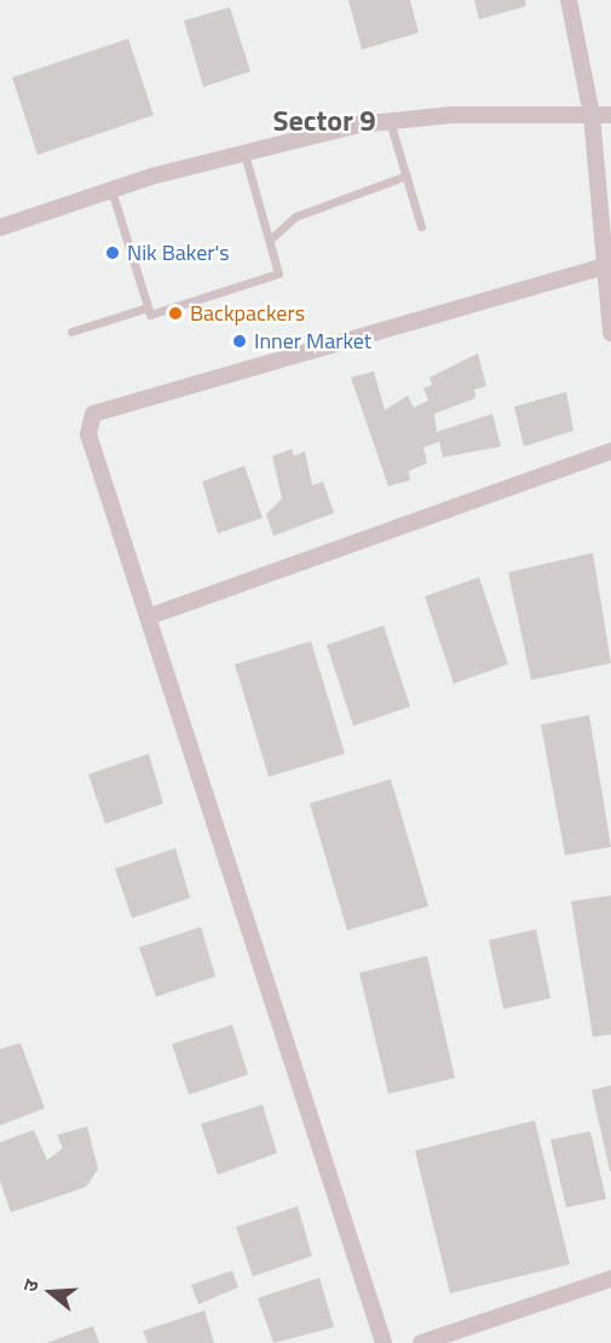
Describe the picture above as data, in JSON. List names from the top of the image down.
{
  "districts": ["Sector 9"],
  "places": ["Nik Baker's", "Backpackers", "Inner Market"],
  "north": "left"
}
